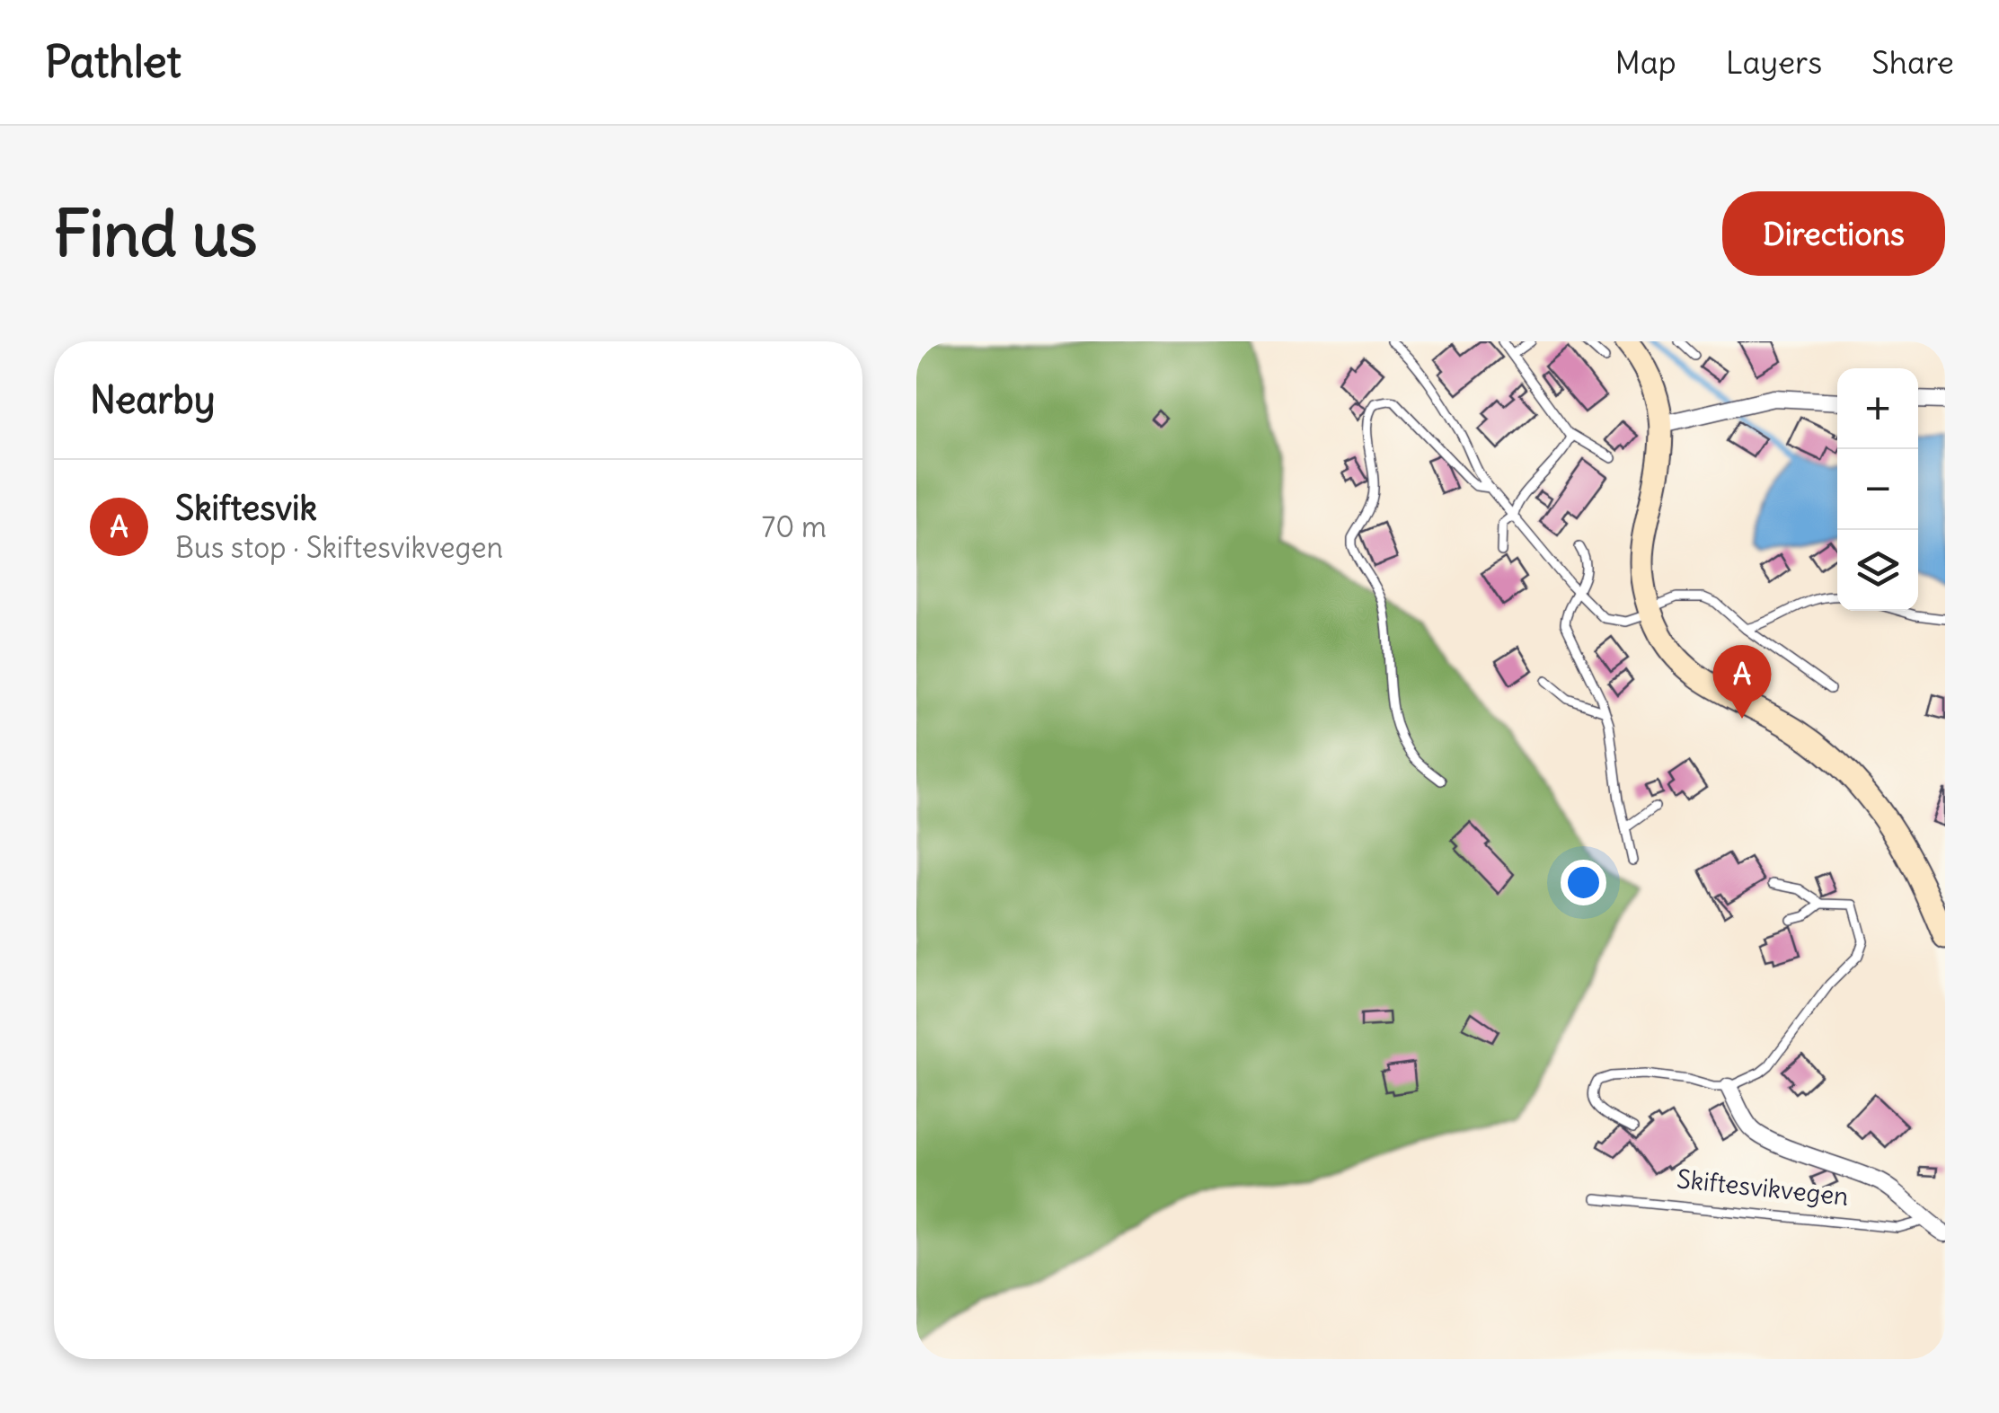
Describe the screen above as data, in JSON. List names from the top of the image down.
{
  "streets": {
    "street": ["Skiftesvikvegen"]
  },
  "page": {
    "header": "Pathlet",
    "nav": ["Map", "Layers", "Share"],
    "buttons": "Directions",
    "title": "Find us",
    "heading": "Nearby",
    "map_buttons": ["+", "−"],
    "list": [
      {
        "mark": "A",
        "name": "Skiftesvik",
        "note": "Bus stop · Skiftesvikvegen",
        "value": "70 m"
      }
    ],
    "pins": "A"
  }
}
